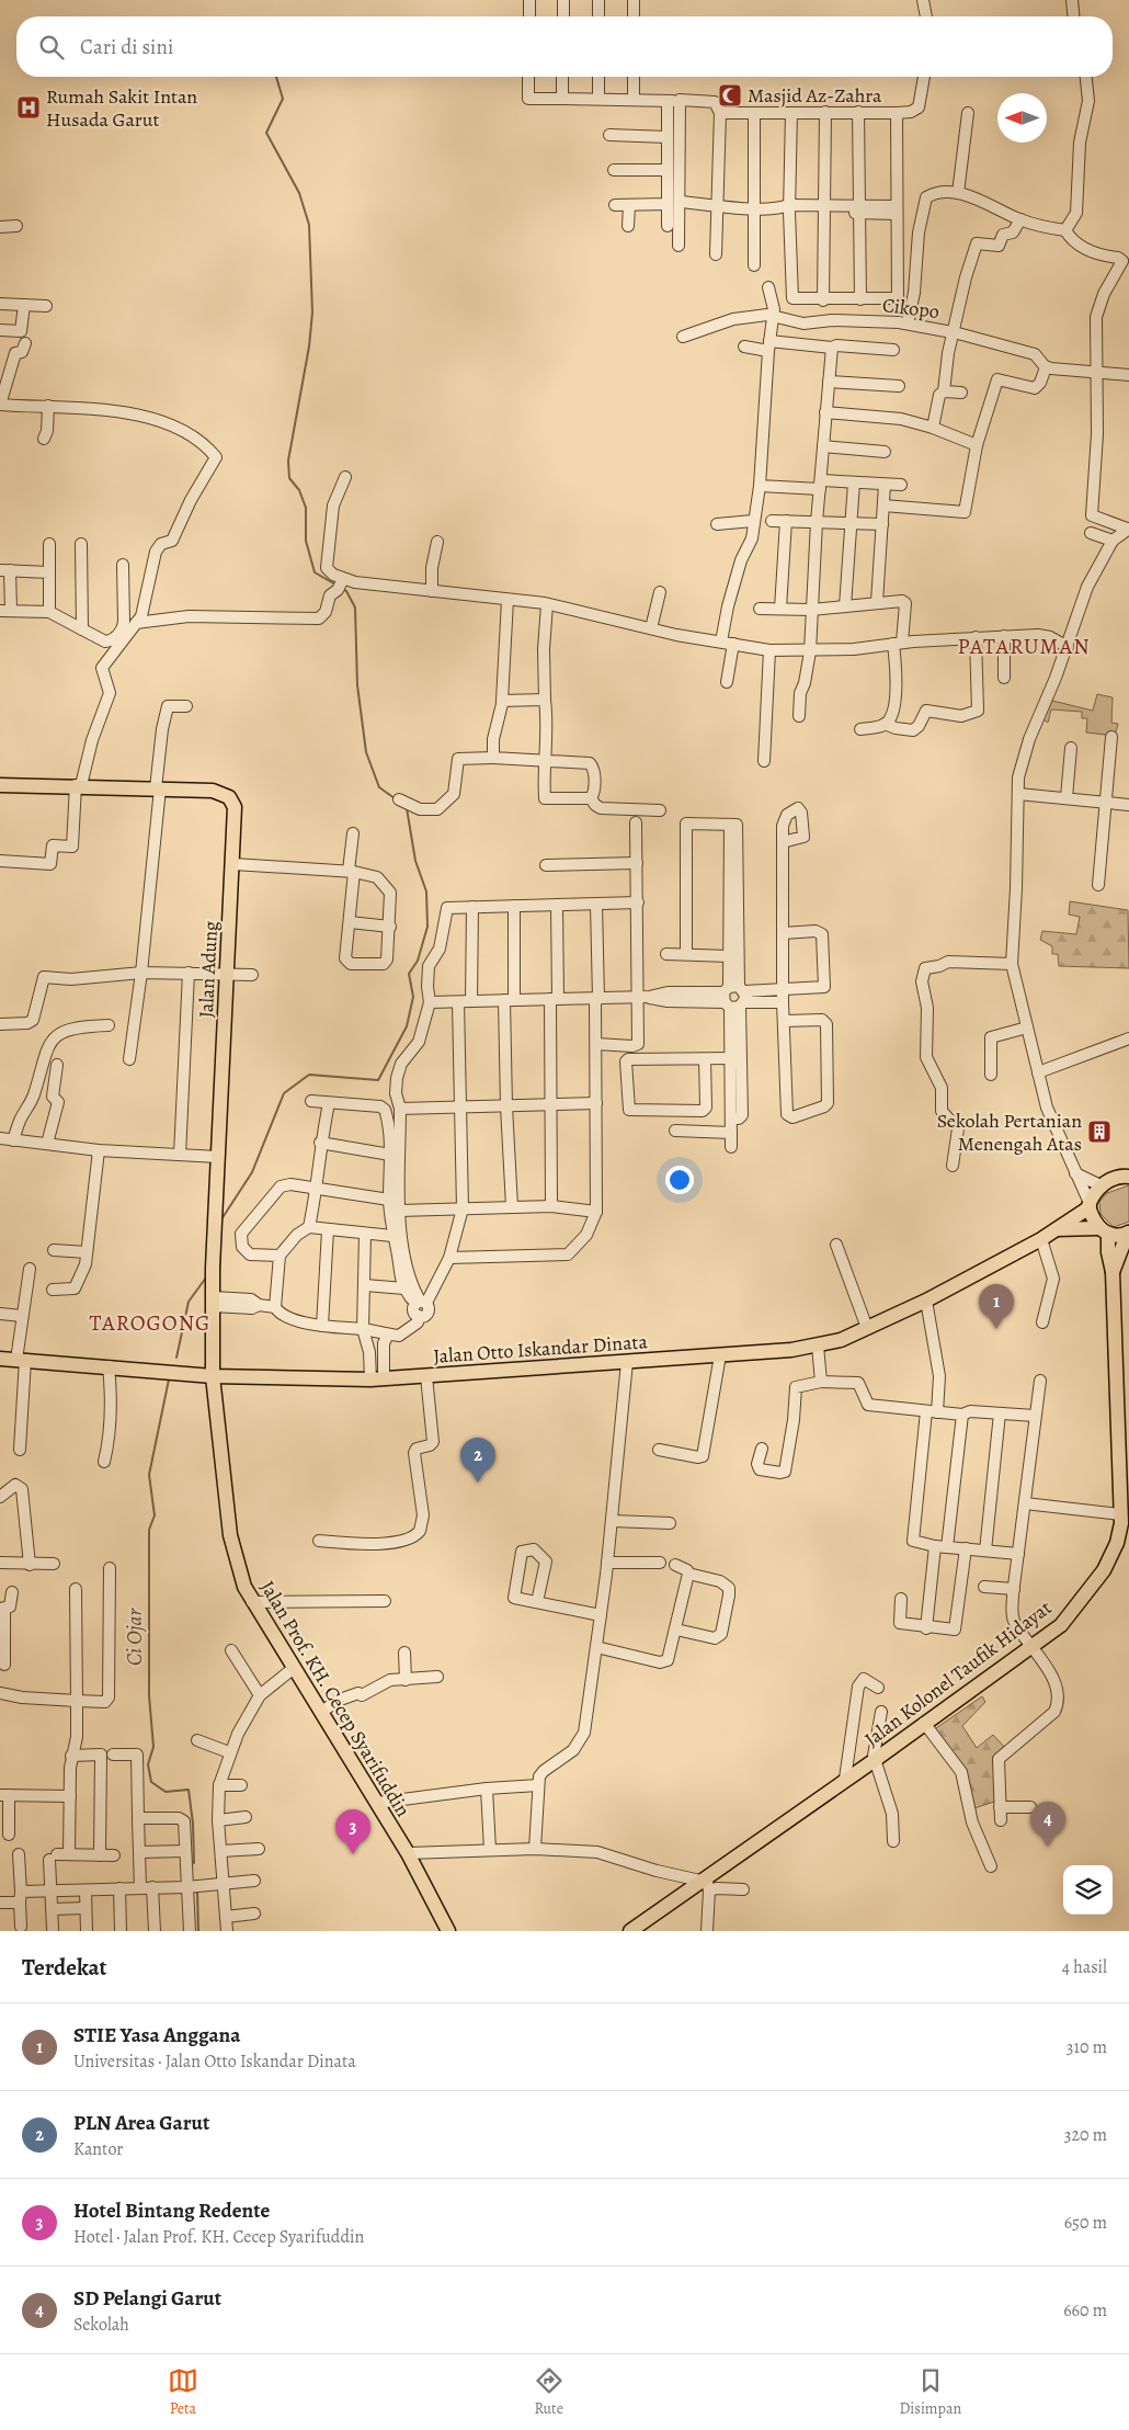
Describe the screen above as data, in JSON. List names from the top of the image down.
{
  "streets": {
    "main road": [
      "Jalan Adung",
      "Jalan Otto Iskandar Dinata",
      "Jalan Kolonel Taufik Hidayat",
      "Jalan Prof. KH. Cecep Syarifuddin"
    ],
    "street": ["Cikopo"]
  },
  "crossings": [
    ["Jalan Adung", "Jalan Otto Iskandar Dinata"],
    ["Jalan Adung", "Jalan Prof. KH. Cecep Syarifuddin"],
    ["Jalan Otto Iskandar Dinata", "Jalan Kolonel Taufik Hidayat"],
    ["Jalan Otto Iskandar Dinata", "Jalan Prof. KH. Cecep Syarifuddin"]
  ],
  "districts": ["PATARUMAN", "TAROGONG"],
  "water": ["Ci Ojar"],
  "places": {
    "mosque": ["Masjid Az-Zahra"],
    "hospital": ["Rumah Sakit Intan Husada Garut"],
    "building": ["Sekolah Pertanian Menengah Atas"]
  },
  "north": "left",
  "page": {
    "search": "Cari di sini",
    "pins": [
      "1",
      "2",
      "4",
      "3"
    ],
    "heading": ["Terdekat", "4 hasil"],
    "list": [
      {
        "mark": "1",
        "name": "STIE Yasa Anggana",
        "note": "Universitas · Jalan Otto Iskandar Dinata",
        "value": "310 m"
      },
      {
        "mark": "2",
        "name": "PLN Area Garut",
        "note": "Kantor",
        "value": "320 m"
      },
      {
        "mark": "3",
        "name": "Hotel Bintang Redente",
        "note": "Hotel · Jalan Prof. KH. Cecep Syarifuddin",
        "value": "650 m"
      },
      {
        "mark": "4",
        "name": "SD Pelangi Garut",
        "note": "Sekolah",
        "value": "660 m"
      }
    ],
    "nav": ["Peta", "Rute", "Disimpan"]
  }
}
